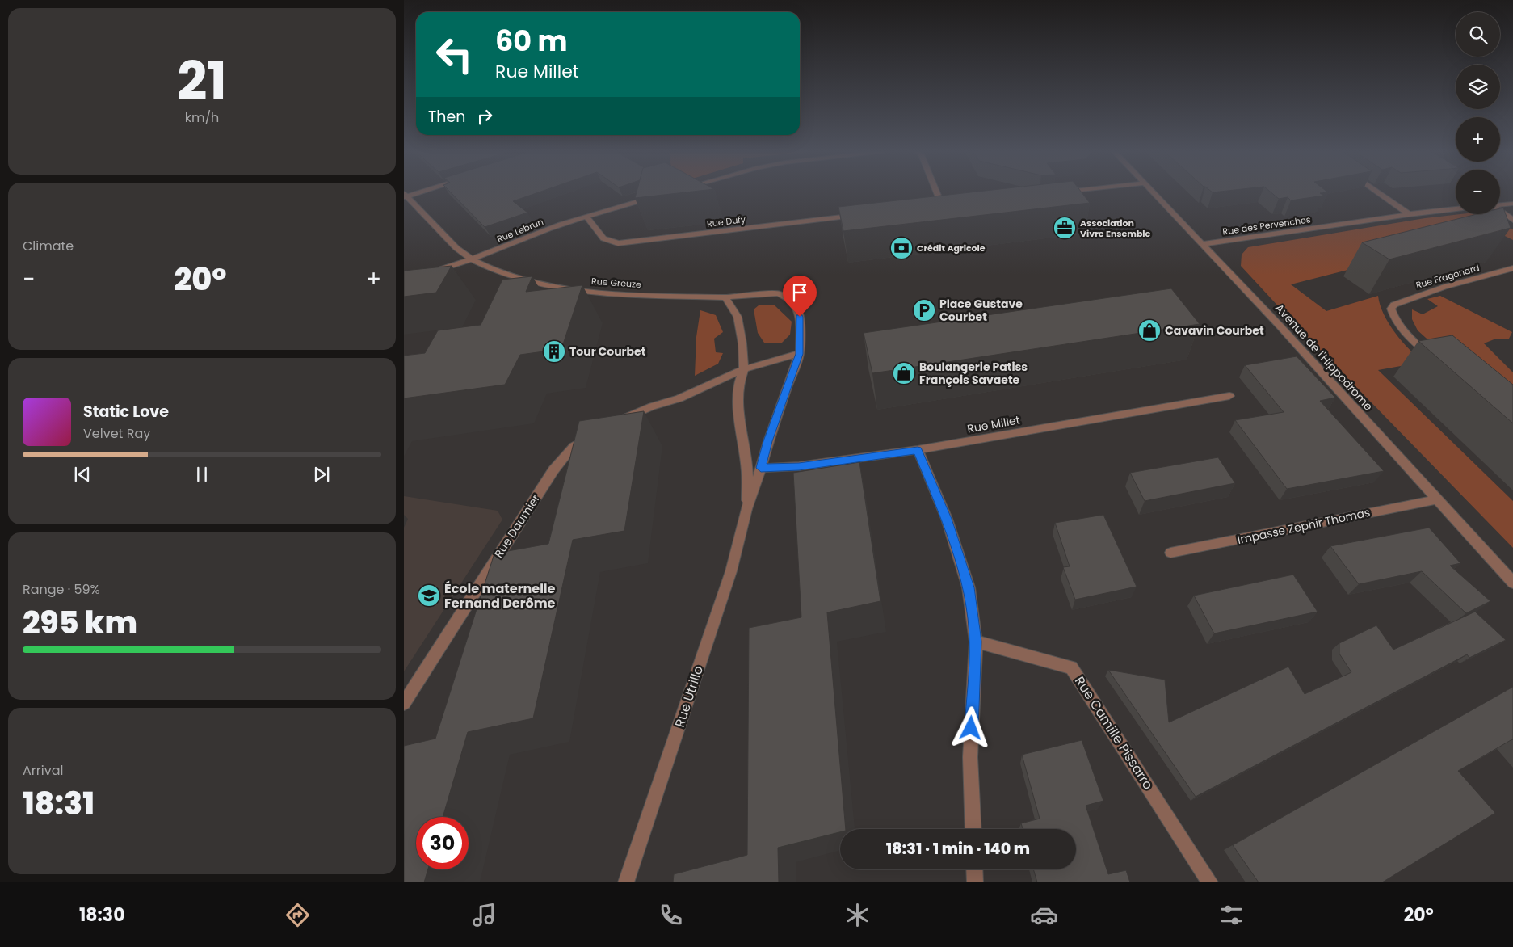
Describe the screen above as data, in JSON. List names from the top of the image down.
{
  "streets": {
    "street": [
      "Rue Dufy",
      "Rue des Pervenches",
      "Rue Lebrun",
      "Rue Fragonard",
      "Rue Greuze",
      "Avenue de l'Hippodrome",
      "Rue Millet",
      "Rue Daumier",
      "Impasse Zephir Thomas",
      "Rue Utrillo",
      "Rue Camille Pissarro"
    ]
  },
  "crossings": [
    ["Rue Dufy", "Rue Lebrun"],
    ["Rue des Pervenches", "Avenue de l'Hippodrome"],
    ["Rue Lebrun", "Rue Greuze"],
    ["Rue Greuze", "Rue Utrillo"],
    ["Avenue de l'Hippodrome", "Impasse Zephir Thomas"],
    ["Rue Millet", "Rue Utrillo"]
  ],
  "places": {
    "office": ["Association Vivre Ensemble"],
    "bank": ["Crédit Agricole"],
    "parking": ["Place Gustave Courbet"],
    "shop": ["Cavavin Courbet", "Boulangerie Patiss François Savaete"],
    "building": ["Tour Courbet"],
    "school or university": ["École maternelle Fernand Derôme"]
  },
  "page": {
    "tile": [
      ["21", "km/h"],
      "Climate",
      ["Range · 59%", "295 km"],
      ["Arrival", "18:31"]
    ],
    "map_buttons": ["+", "−"],
    "turn": ["60 m", "Rue Millet"],
    "then": "Then",
    "heat": ["−", "20°", "+"],
    "song": ["Static Love", "Velvet Ray"],
    "limit": "30",
    "trip": "18:31 · 1 min · 140 m",
    "tabs": ["18:30", "20°"]
  }
}
